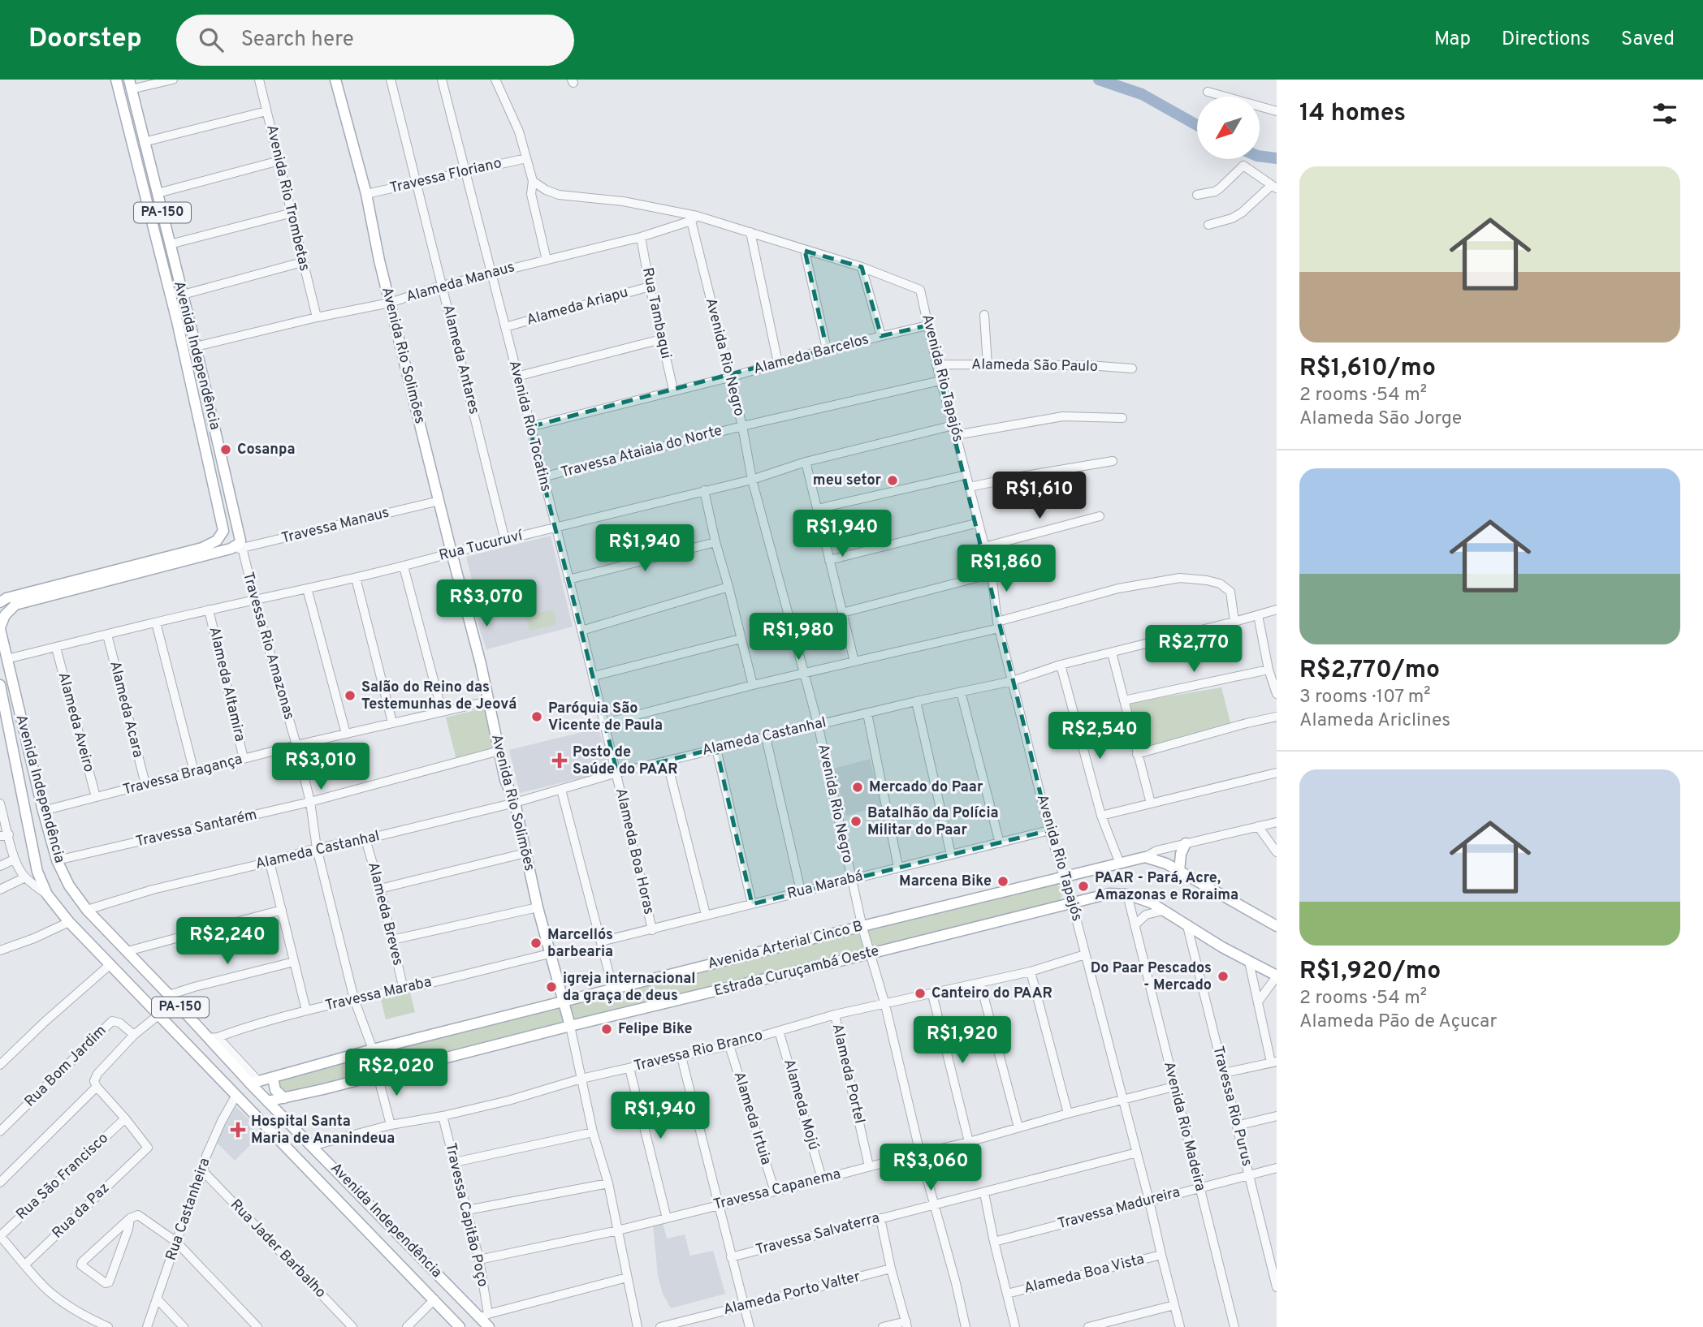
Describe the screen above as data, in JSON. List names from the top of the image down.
{
  "streets": {
    "main road": [
      "PA-150",
      "Avenida Independência",
      "Avenida Rio Solimões",
      "Avenida Arterial Cinco B",
      "Estrada Curuçambá Oeste"
    ],
    "street": [
      "Travessa Floriano",
      "Avenida Rio Trombetas",
      "Alameda Manaus",
      "Alameda Ariapu",
      "Rua Tambaqui",
      "Alameda Barcelos",
      "Avenida Rio Negro",
      "Alameda Antares",
      "Alameda São Paulo",
      "Avenida Rio Tapajós",
      "Avenida Rio Tocatins",
      "Travessa Ataiaia do Norte",
      "Travessa Manaus",
      "Rua Tucuruví",
      "Travessa Rio Amazonas",
      "Alameda Altamira",
      "Alameda Acara",
      "Alameda Aveiro",
      "Alameda Castanhal",
      "Travessa Bragança",
      "Travessa Santarém",
      "Alameda Boa Horas",
      "Rua Marabá",
      "Alameda Breves",
      "Travessa Maraba",
      "Travessa Rio Branco",
      "Rua Bom Jardim",
      "Alameda Portel",
      "Alameda Mojú",
      "Travessa Rio Purus",
      "Alameda Irtuia",
      "Avenida Rio Madeira",
      "Rua São Francisco",
      "Travessa Capanema",
      "Travessa Madureira",
      "Rua Castanheira",
      "Rua da Paz",
      "Travessa Capitão Poço",
      "Travessa Salvaterra",
      "Rua Jader Barbalho",
      "Alameda Boa Vista",
      "Alameda Porto Valter"
    ]
  },
  "crossings": [
    ["Travessa Floriano", "Avenida Rio Solimões"],
    ["Travessa Floriano", "Alameda Antares"],
    ["Travessa Floriano", "Avenida Rio Tocatins"],
    ["Avenida Rio Trombetas", "Alameda Manaus"],
    ["Alameda Manaus", "Rua Tambaqui"],
    ["Alameda Manaus", "Avenida Independência"],
    ["Alameda Manaus", "Avenida Rio Solimões"],
    ["Alameda Manaus", "Avenida Rio Negro"],
    ["Alameda Manaus", "Alameda Antares"],
    ["Alameda Manaus", "Avenida Rio Tapajós"],
    ["Alameda Manaus", "Avenida Rio Tocatins"],
    ["Alameda Ariapu", "Rua Tambaqui"],
    ["Alameda Ariapu", "Avenida Rio Tocatins"],
    ["Rua Tambaqui", "Alameda Barcelos"],
    ["Alameda Barcelos", "Avenida Rio Negro"],
    ["Alameda Barcelos", "Avenida Rio Tapajós"],
    ["Alameda Barcelos", "Avenida Rio Tocatins"],
    ["Avenida Independência", "Travessa Manaus"],
    ["Avenida Independência", "Rua Tucuruví"],
    ["Avenida Independência", "Travessa Rio Amazonas"],
    ["Avenida Independência", "Alameda Castanhal"],
    ["Avenida Independência", "Travessa Bragança"],
    ["Avenida Independência", "Travessa Santarém"],
    ["Avenida Independência", "Avenida Arterial Cinco B"],
    ["Avenida Independência", "Estrada Curuçambá Oeste"],
    ["Avenida Independência", "Travessa Maraba"],
    ["Avenida Independência", "Travessa Rio Branco"],
    ["Avenida Independência", "Rua Castanheira"],
    ["Avenida Independência", "Travessa Capitão Poço"],
    ["Avenida Rio Solimões", "Travessa Manaus"],
    ["Avenida Rio Solimões", "Rua Tucuruví"],
    ["Avenida Rio Solimões", "Alameda Castanhal"],
    ["Avenida Rio Solimões", "Travessa Bragança"],
    ["Avenida Rio Solimões", "Travessa Santarém"],
    ["Avenida Rio Solimões", "Avenida Arterial Cinco B"],
    ["Avenida Rio Solimões", "Estrada Curuçambá Oeste"],
    ["Avenida Rio Solimões", "Travessa Maraba"],
    ["Avenida Rio Solimões", "Travessa Rio Branco"],
    ["Avenida Rio Solimões", "Travessa Capanema"],
    ["Avenida Rio Negro", "Avenida Rio Tapajós"],
    ["Avenida Rio Negro", "Travessa Ataiaia do Norte"],
    ["Avenida Rio Negro", "Rua Tucuruví"],
    ["Avenida Rio Negro", "Alameda Castanhal"],
    ["Avenida Rio Negro", "Rua Marabá"],
    ["Avenida Rio Negro", "Avenida Arterial Cinco B"],
    ["Avenida Rio Negro", "Estrada Curuçambá Oeste"],
    ["Avenida Rio Negro", "Travessa Rio Branco"],
    ["Avenida Rio Negro", "Travessa Capanema"],
    ["Avenida Rio Negro", "Travessa Salvaterra"],
    ["Alameda Antares", "Rua Tucuruví"],
    ["Alameda São Paulo", "Avenida Rio Tapajós"],
    ["Avenida Rio Tapajós", "Travessa Ataiaia do Norte"],
    ["Avenida Rio Tapajós", "Rua Tucuruví"],
    ["Avenida Rio Tapajós", "Alameda Castanhal"],
    ["Avenida Rio Tapajós", "Rua Marabá"],
    ["Avenida Rio Tapajós", "Avenida Arterial Cinco B"],
    ["Avenida Rio Tapajós", "Estrada Curuçambá Oeste"],
    ["Avenida Rio Tapajós", "Travessa Rio Branco"],
    ["Avenida Rio Tapajós", "Travessa Capanema"],
    ["Avenida Rio Tapajós", "Travessa Madureira"],
    ["Avenida Rio Tapajós", "Travessa Salvaterra"],
    ["Avenida Rio Tapajós", "Alameda Boa Vista"],
    ["Avenida Rio Tocatins", "Travessa Ataiaia do Norte"],
    ["Avenida Rio Tocatins", "Rua Tucuruví"],
    ["Avenida Rio Tocatins", "Alameda Castanhal"],
    ["Avenida Rio Tocatins", "Alameda Boa Horas"],
    ["Travessa Manaus", "Travessa Rio Amazonas"],
    ["Rua Tucuruví", "Travessa Rio Amazonas"],
    ["Rua Tucuruví", "Alameda Altamira"],
    ["Rua Tucuruví", "Alameda Acara"],
    ["Rua Tucuruví", "Alameda Aveiro"],
    ["Travessa Rio Amazonas", "Alameda Castanhal"],
    ["Travessa Rio Amazonas", "Travessa Bragança"],
    ["Travessa Rio Amazonas", "Travessa Santarém"],
    ["Travessa Rio Amazonas", "Avenida Arterial Cinco B"],
    ["Travessa Rio Amazonas", "Travessa Maraba"],
    ["Alameda Altamira", "Travessa Bragança"],
    ["Alameda Acara", "Travessa Bragança"],
    ["Alameda Aveiro", "Travessa Bragança"],
    ["Alameda Castanhal", "Alameda Boa Horas"],
    ["Alameda Castanhal", "Alameda Breves"],
    ["Alameda Boa Horas", "Rua Marabá"],
    ["Alameda Breves", "Travessa Maraba"],
    ["Estrada Curuçambá Oeste", "Travessa Rio Purus"],
    ["Estrada Curuçambá Oeste", "Avenida Rio Madeira"],
    ["Travessa Rio Branco", "Alameda Portel"],
    ["Travessa Rio Branco", "Alameda Mojú"],
    ["Travessa Rio Branco", "Alameda Irtuia"],
    ["Travessa Rio Branco", "Travessa Capitão Poço"],
    ["Alameda Portel", "Travessa Capanema"],
    ["Alameda Mojú", "Travessa Capanema"],
    ["Travessa Rio Purus", "Travessa Madureira"],
    ["Alameda Irtuia", "Travessa Capanema"],
    ["Avenida Rio Madeira", "Travessa Capanema"],
    ["Avenida Rio Madeira", "Travessa Madureira"],
    ["Rua São Francisco", "Rua da Paz"],
    ["Travessa Capanema", "Travessa Capitão Poço"],
    ["Rua Castanheira", "Rua Jader Barbalho"]
  ],
  "places": {
    "other": [
      "Cosanpa",
      "meu setor",
      "Salão do Reino das Testemunhas de Jeová",
      "Paróquia São Vicente de Paula",
      "Mercado do Paar",
      "Batalhão da Polícia Militar do Paar",
      "Marcena Bike",
      "PAAR - Pará, Acre, Amazonas e Roraima",
      "Marcello´s barbearia",
      "Do Paar Pescados - Mercado",
      "igreja internacional da graça de deus",
      "Canteiro do PAAR",
      "Felipe Bike"
    ],
    "health": ["Posto de Saúde do PAAR", "Hospital Santa Maria de Ananindeua"]
  },
  "north": "bottom left",
  "page": {
    "header": "Doorstep",
    "search": "Search here",
    "nav": ["Map", "Directions", "Saved"],
    "heading": "14 homes",
    "list": [
      {
        "name": "R$1,610/mo",
        "note": "2 rooms · 54 m² · Alameda São Jorge"
      },
      {
        "name": "R$2,770/mo",
        "note": "3 rooms · 107 m² · Alameda Ariclines"
      },
      {
        "name": "R$1,920/mo",
        "note": "2 rooms · 54 m² · Alameda Pão de Açucar"
      }
    ],
    "price": [
      "R$1,610",
      "R$1,940",
      "R$1,940",
      "R$1,860",
      "R$3,070",
      "R$1,980",
      "R$2,770",
      "R$2,540",
      "R$3,010",
      "R$2,240",
      "R$1,920",
      "R$2,020",
      "R$1,940",
      "R$3,060"
    ]
  }
}
